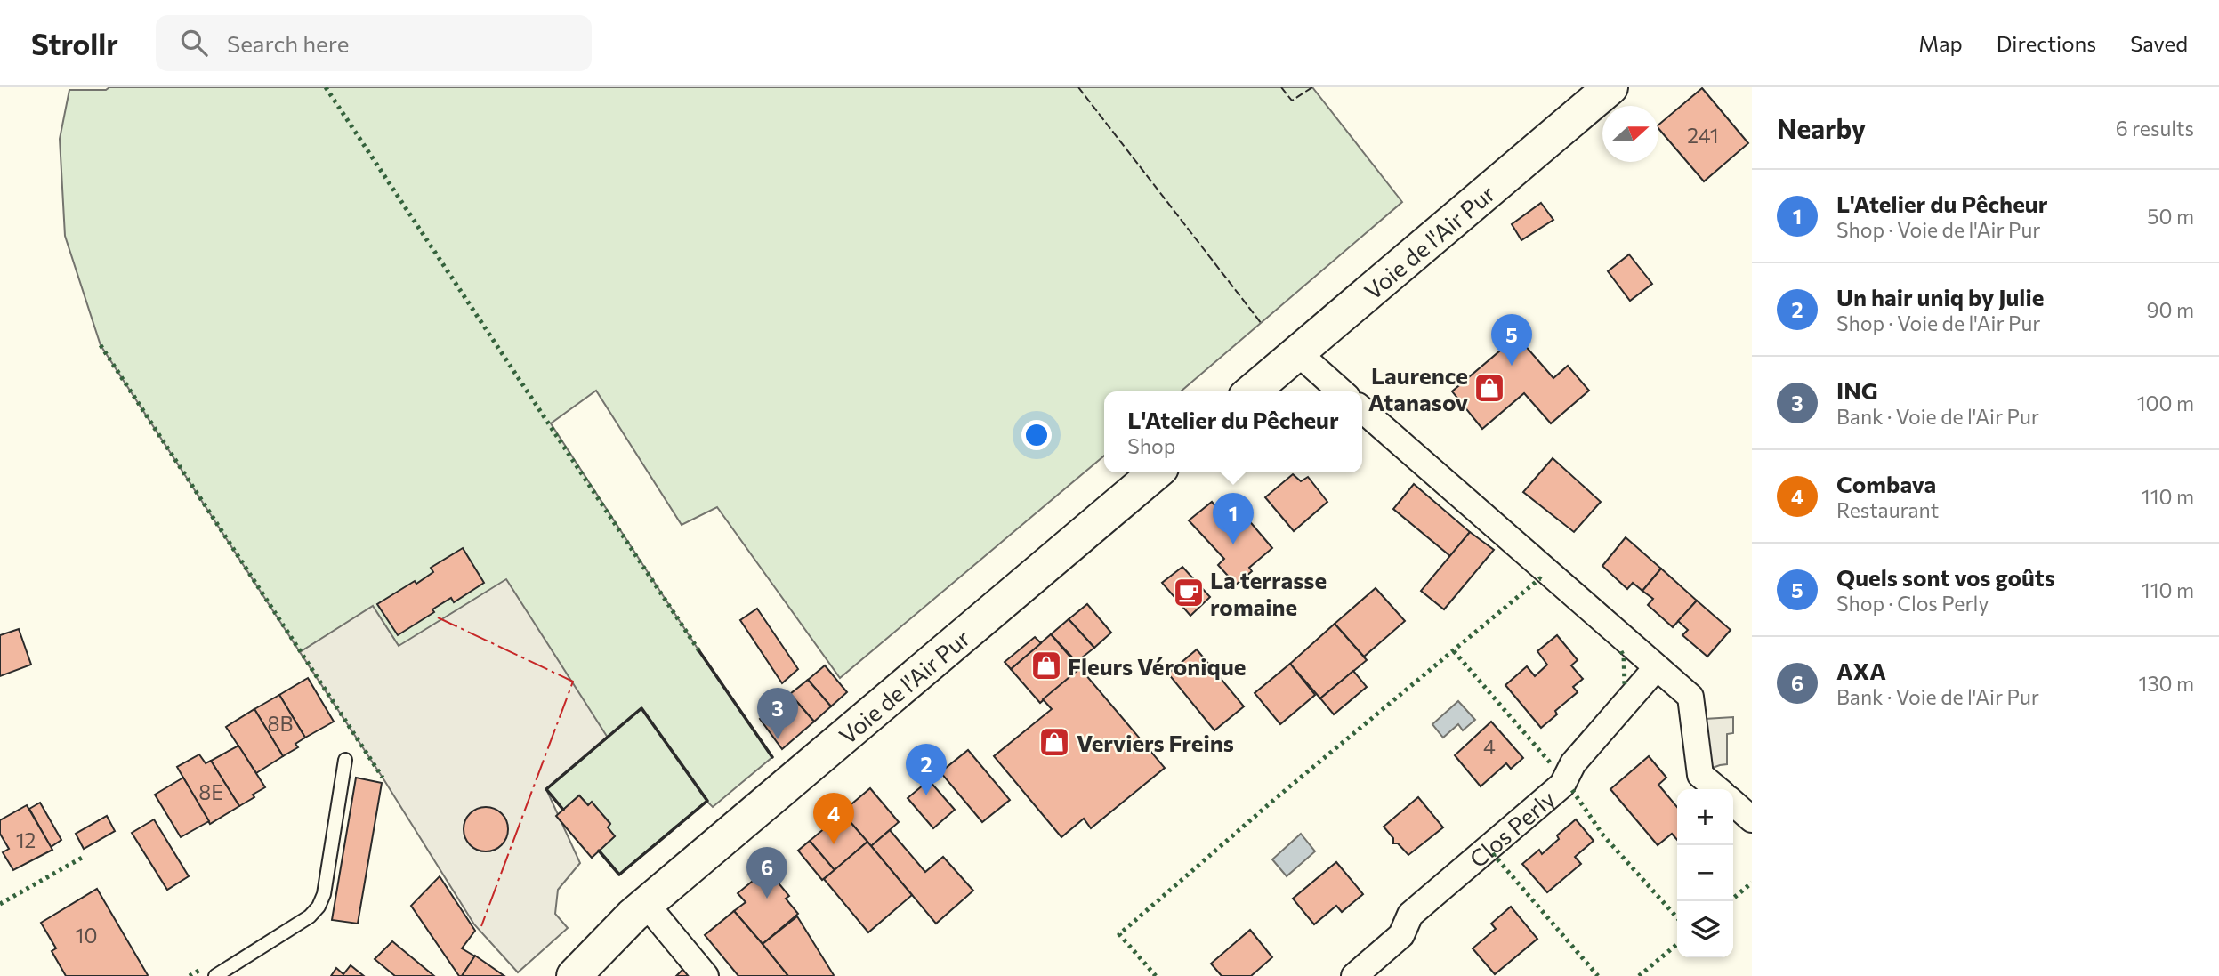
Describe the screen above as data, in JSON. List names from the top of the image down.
{
  "streets": {
    "main road": ["Voie de l'Air Pur"],
    "street": ["Clos Perly"]
  },
  "places": {
    "shop": ["Laurence Atanasov", "Fleurs Véronique", "Verviers Freins"],
    "cafe": ["La terrasse romaine"]
  },
  "house_numbers": [
    "241",
    "8B",
    "4",
    "8E",
    "12",
    "10"
  ],
  "north": "right",
  "page": {
    "header": "Strollr",
    "search": "Search here",
    "nav": ["Map", "Directions", "Saved"],
    "heading": ["Nearby", "6 results"],
    "list": [
      {
        "mark": "1",
        "name": "L'Atelier du Pêcheur",
        "note": "Shop · Voie de l'Air Pur",
        "value": "50 m"
      },
      {
        "mark": "2",
        "name": "Un hair uniq by Julie",
        "note": "Shop · Voie de l'Air Pur",
        "value": "90 m"
      },
      {
        "mark": "3",
        "name": "ING",
        "note": "Bank · Voie de l'Air Pur",
        "value": "100 m"
      },
      {
        "mark": "4",
        "name": "Combava",
        "note": "Restaurant",
        "value": "110 m"
      },
      {
        "mark": "5",
        "name": "Quels sont vos goûts",
        "note": "Shop · Clos Perly",
        "value": "110 m"
      },
      {
        "mark": "6",
        "name": "AXA",
        "note": "Bank · Voie de l'Air Pur",
        "value": "130 m"
      }
    ],
    "pins": [
      "5",
      "1",
      "3",
      "2",
      "4",
      "6"
    ],
    "popup": ["L'Atelier du Pêcheur", "Shop"],
    "map_buttons": ["+", "−"]
  }
}
